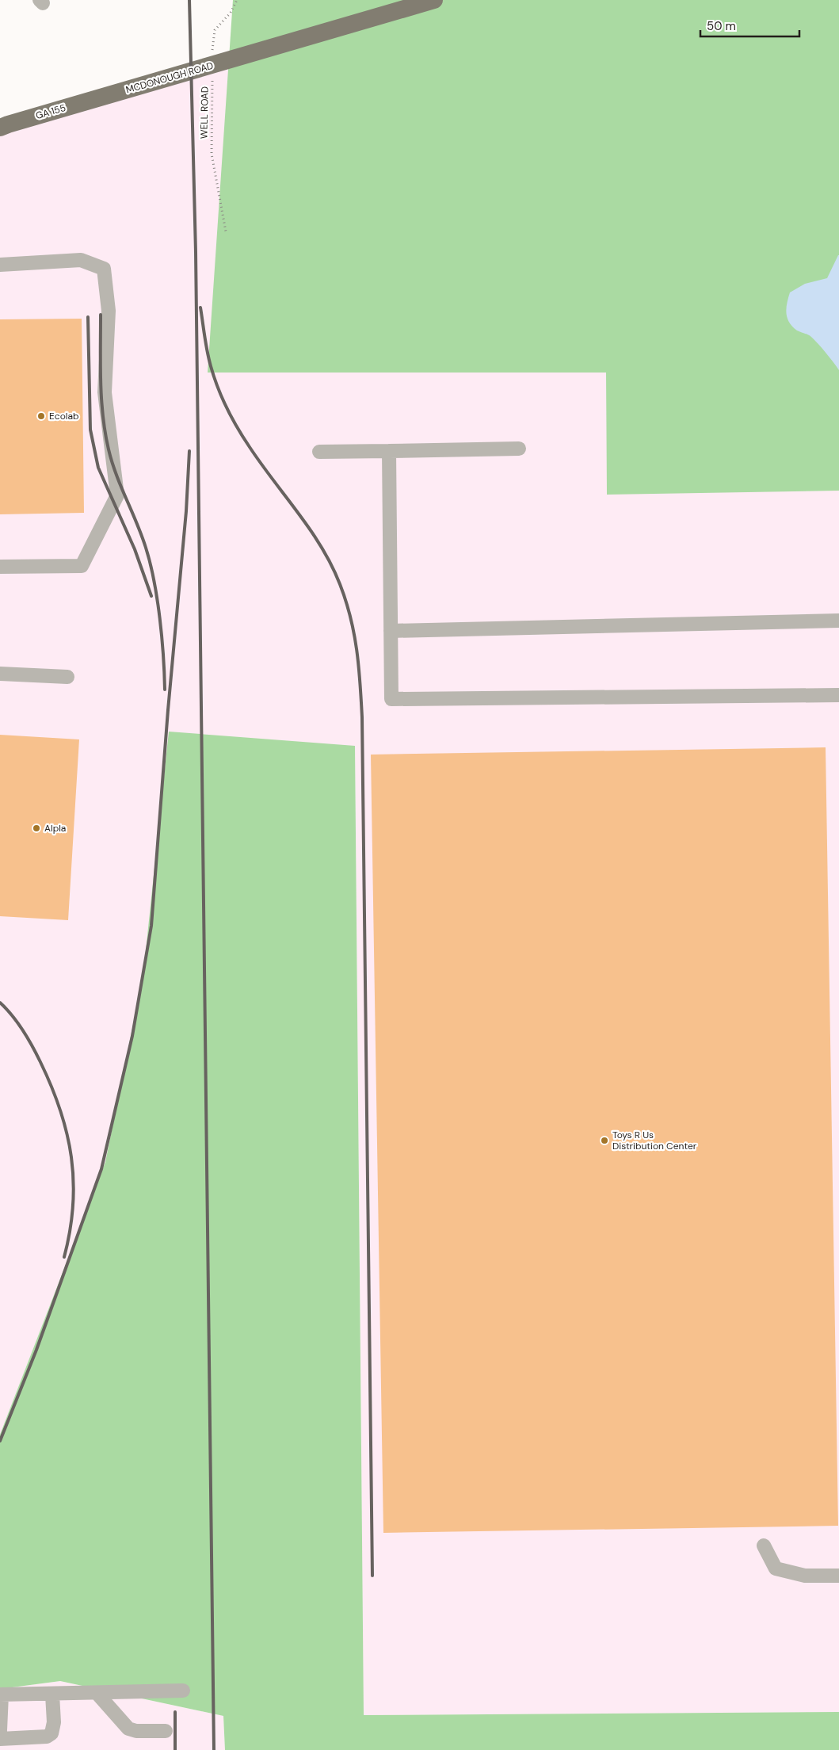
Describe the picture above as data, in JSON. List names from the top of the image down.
{
  "streets": {
    "main road": ["MCDONOUGH ROAD", "GA 155"],
    "path": ["WELL ROAD"]
  },
  "crossings": [
    ["MCDONOUGH ROAD", "GA 155"]
  ],
  "places": ["Ecolab", "Alpla", "Toys R Us Distribution Center"],
  "scale_bar": "50 m"
}
